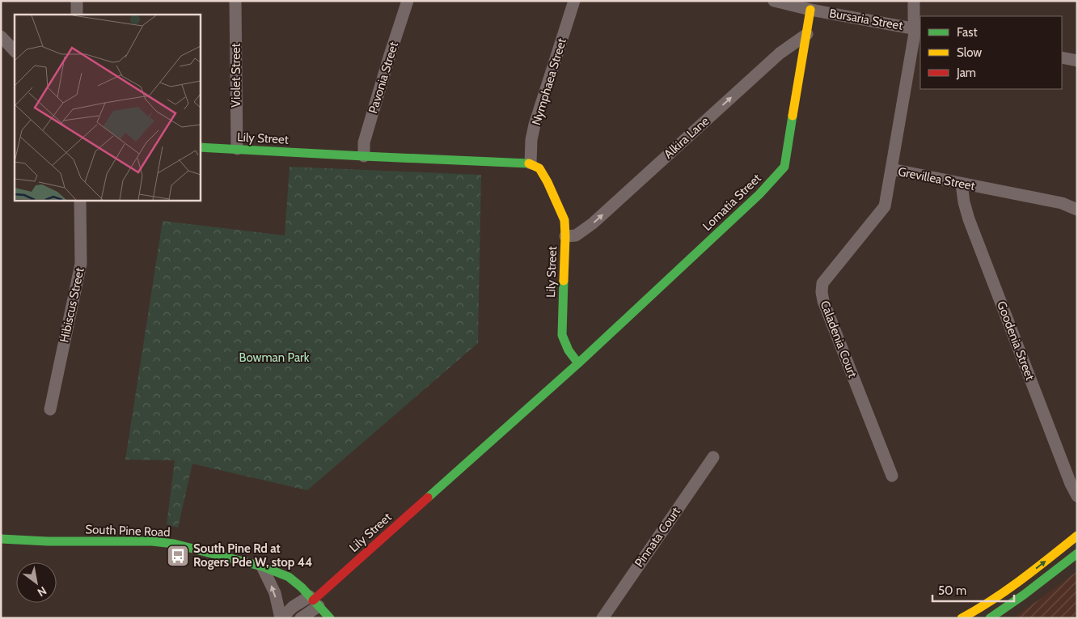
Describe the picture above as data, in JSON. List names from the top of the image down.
{
  "streets": {
    "street": [
      "Bursaria Street",
      "Violet Street",
      "Pavonia Street",
      "Nymphaea Street",
      "Alkira Lane",
      "Lily Street",
      "Grevillea Street",
      "Lomatia Street",
      "Hibiscus Street",
      "Caladenia Court",
      "Goodenia Street",
      "South Pine Road",
      "Pinnata Court"
    ]
  },
  "crossings": [
    ["Bursaria Street", "Grevillea Street"],
    ["Bursaria Street", "Lomatia Street"],
    ["Violet Street", "Lily Street"],
    ["Pavonia Street", "Lily Street"],
    ["Nymphaea Street", "Lily Street"],
    ["Alkira Lane", "Lily Street"],
    ["Alkira Lane", "Lomatia Street"],
    ["Lily Street", "Lomatia Street"],
    ["Lily Street", "South Pine Road"],
    ["Grevillea Street", "Caladenia Court"],
    ["Grevillea Street", "Goodenia Street"]
  ],
  "one_way": ["Alkira Lane"],
  "parks": ["Bowman Park"],
  "places": {
    "bus stop": ["South Pine Rd at Rogers Pde W, stop 44"]
  },
  "legend": ["Fast", "Slow", "Jam"],
  "scale_bar": "50 m",
  "north": "bottom right"
}
